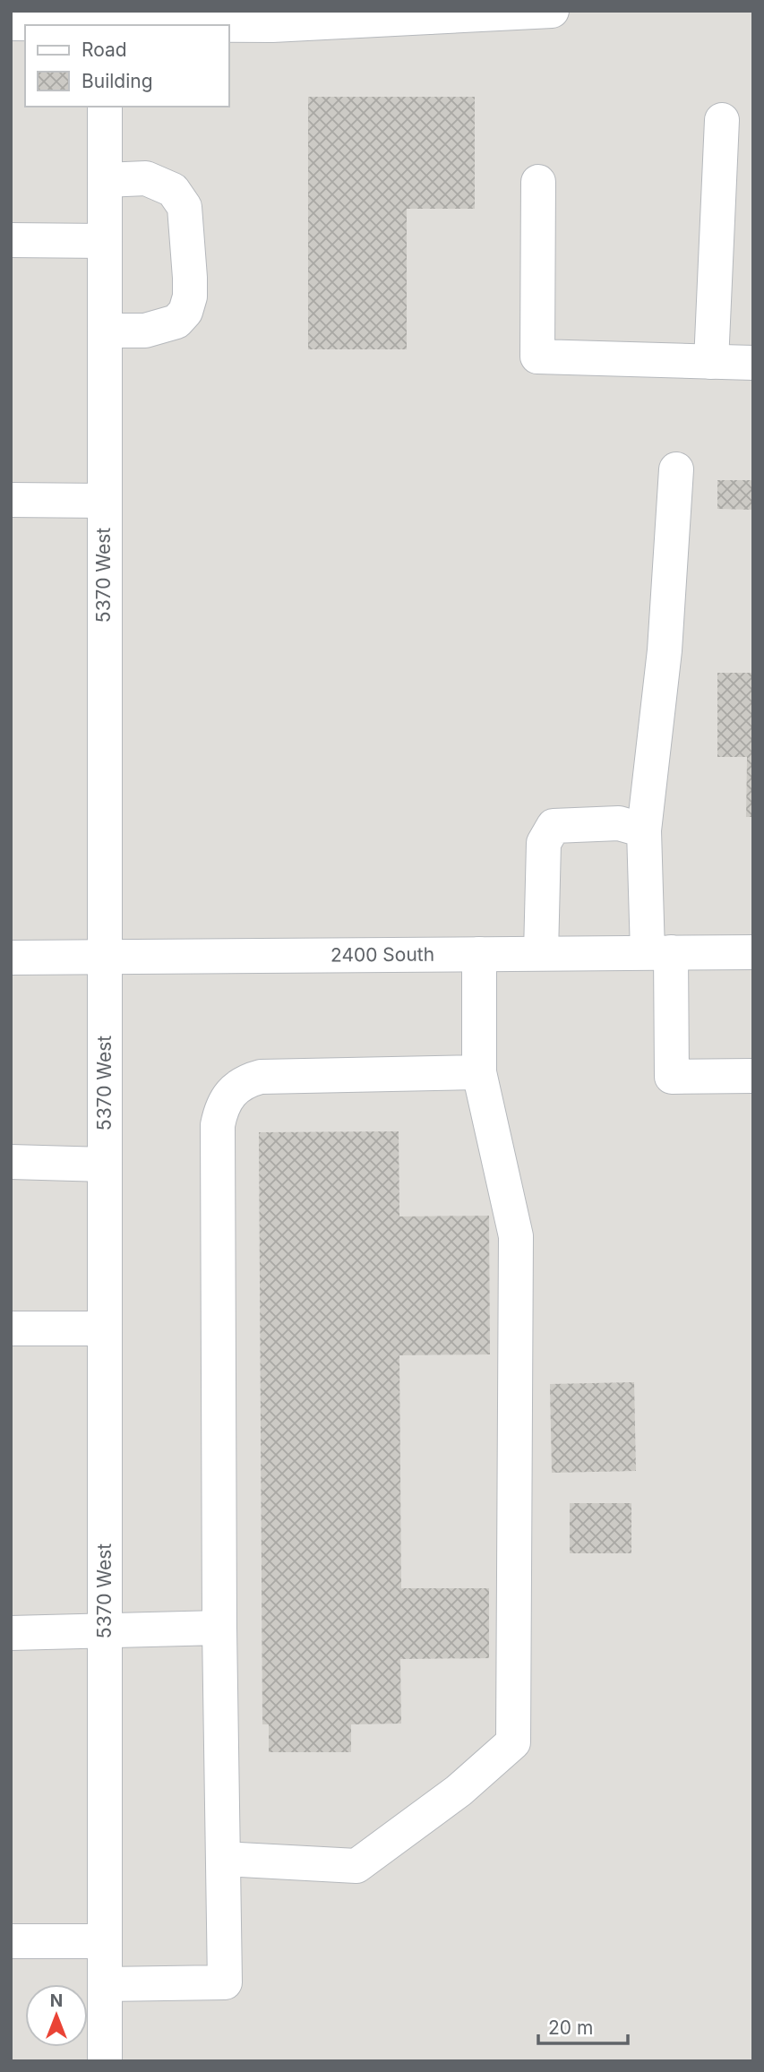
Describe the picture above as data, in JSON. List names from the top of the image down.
{
  "streets": {
    "street": ["5370 West", "2400 South"]
  },
  "crossings": [
    ["5370 West", "2400 South"]
  ],
  "legend": ["Road", "Building"],
  "scale_bar": "20 m",
  "north": "top"
}
